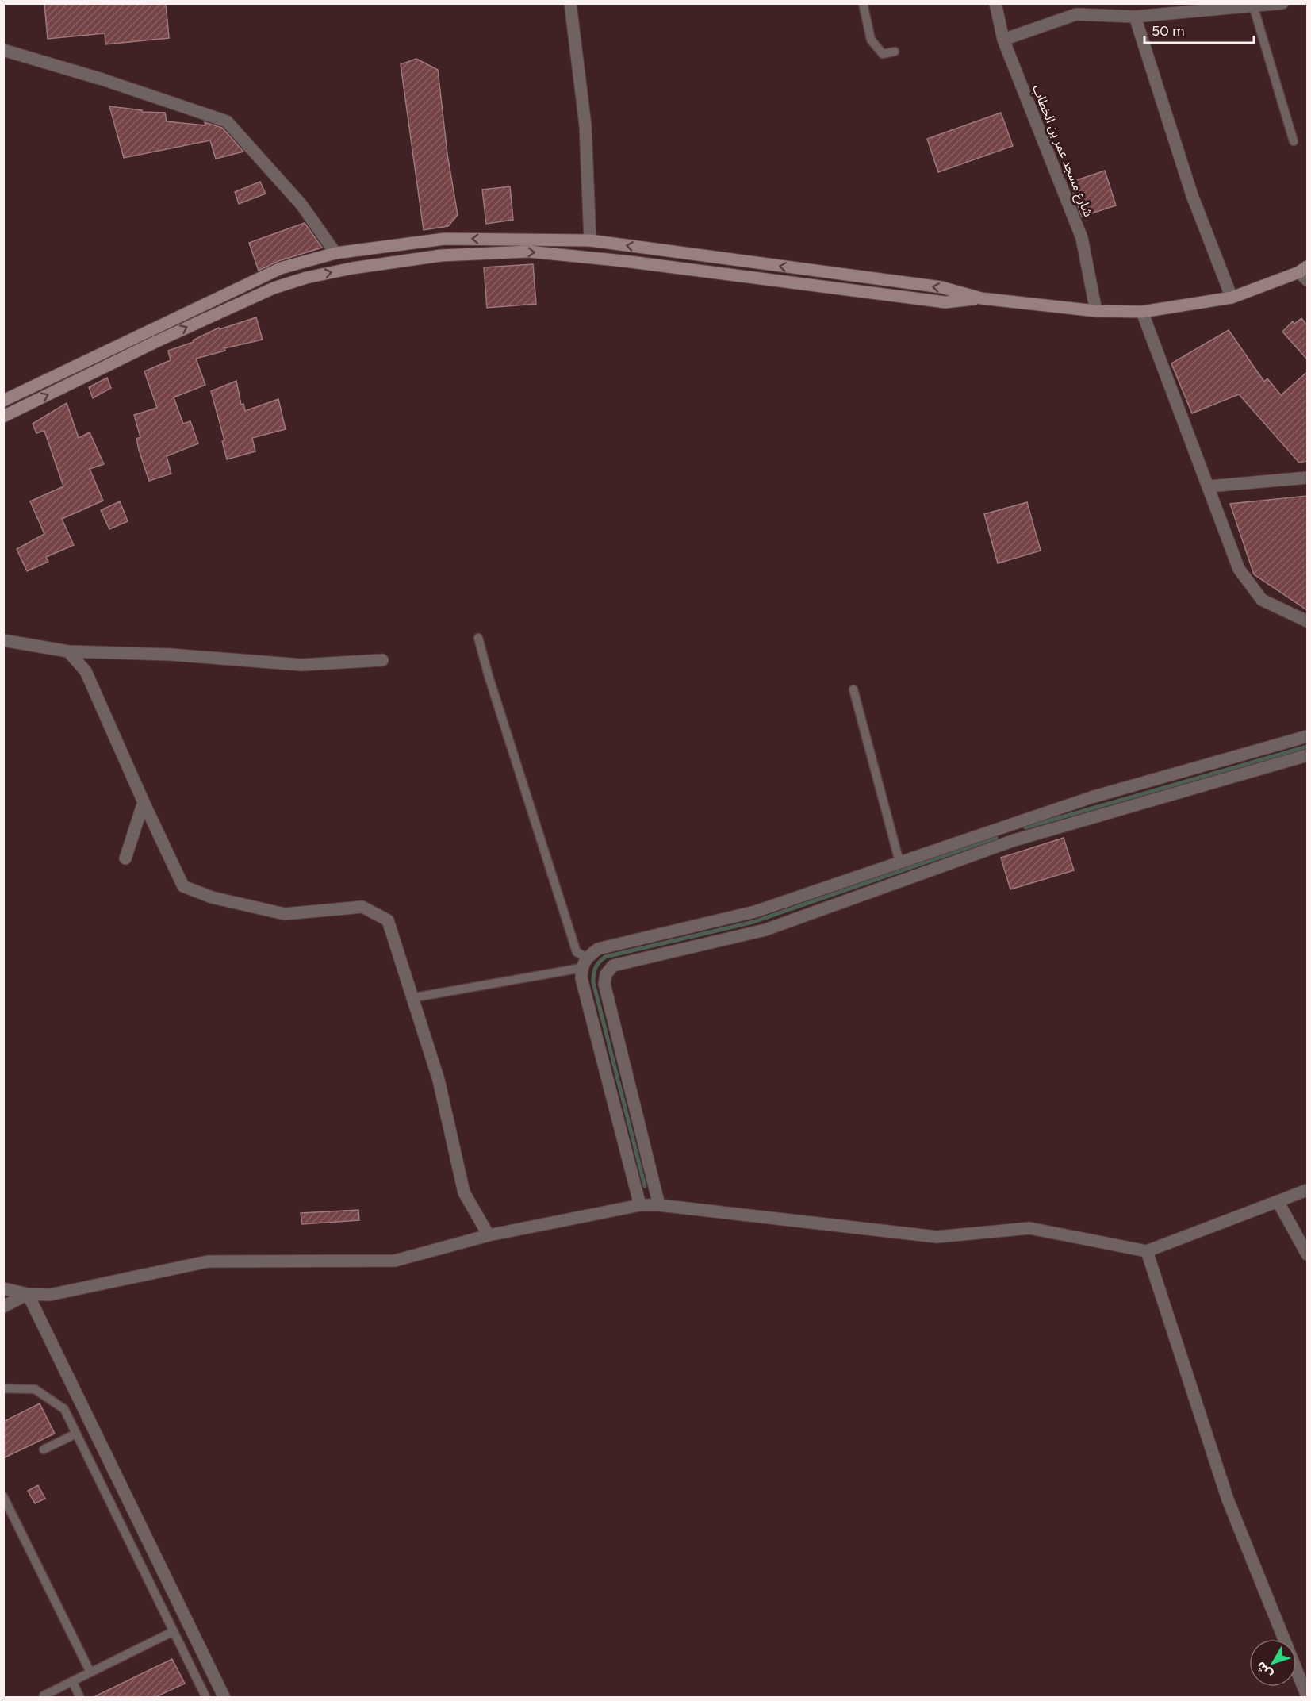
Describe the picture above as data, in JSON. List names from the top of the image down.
{
  "streets": {
    "street": ["شارع مسجد عمر بن الخطاب"]
  },
  "scale_bar": "50 m",
  "north": "bottom left"
}
